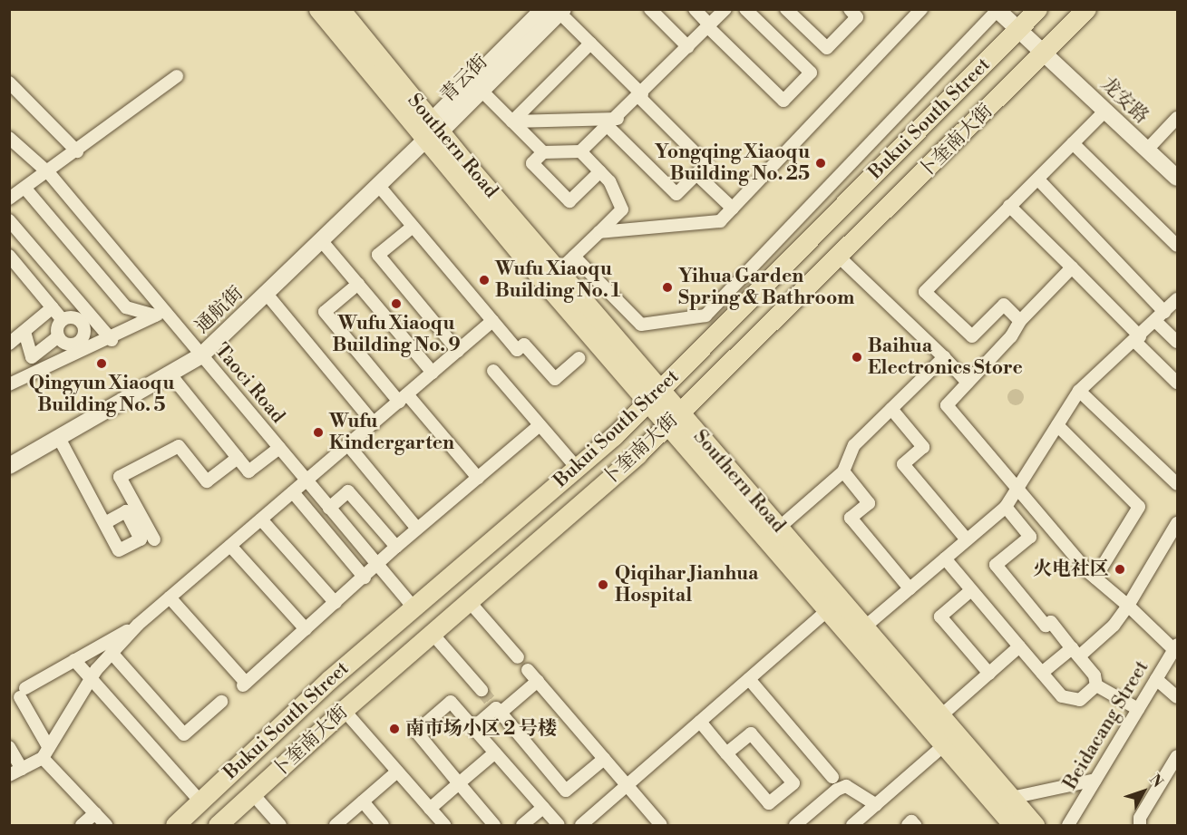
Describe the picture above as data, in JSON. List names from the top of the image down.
{
  "streets": {
    "main road": [
      "青云街",
      "龙安路",
      "Bukui South Street",
      "卜奎南大街",
      "Southern Road",
      "通航街"
    ],
    "street": ["Taoci Road", "Beidacang Street"]
  },
  "crossings": [
    ["青云街", "Southern Road"],
    ["青云街", "通航街"],
    ["龙安路", "Bukui South Street"],
    ["龙安路", "卜奎南大街"],
    ["Bukui South Street", "Southern Road"],
    ["Bukui South Street", "Taoci Road"],
    ["卜奎南大街", "Southern Road"],
    ["Southern Road", "通航街"],
    ["通航街", "Taoci Road"]
  ],
  "places": [
    "Yongqing Xiaoqu Building No. 25",
    "Wufu Xiaoqu Building No. 1",
    "Yihua Garden Spring & Bathroom",
    "Wufu Xiaoqu Building No. 9",
    "Baihua Electronics Store",
    "Qingyun Xiaoqu Building No. 5",
    "Wufu Kindergarten",
    "火电社区",
    "Qiqihar Jianhua Hospital",
    "南市场小区 2 号楼"
  ],
  "north": "top right"
}
